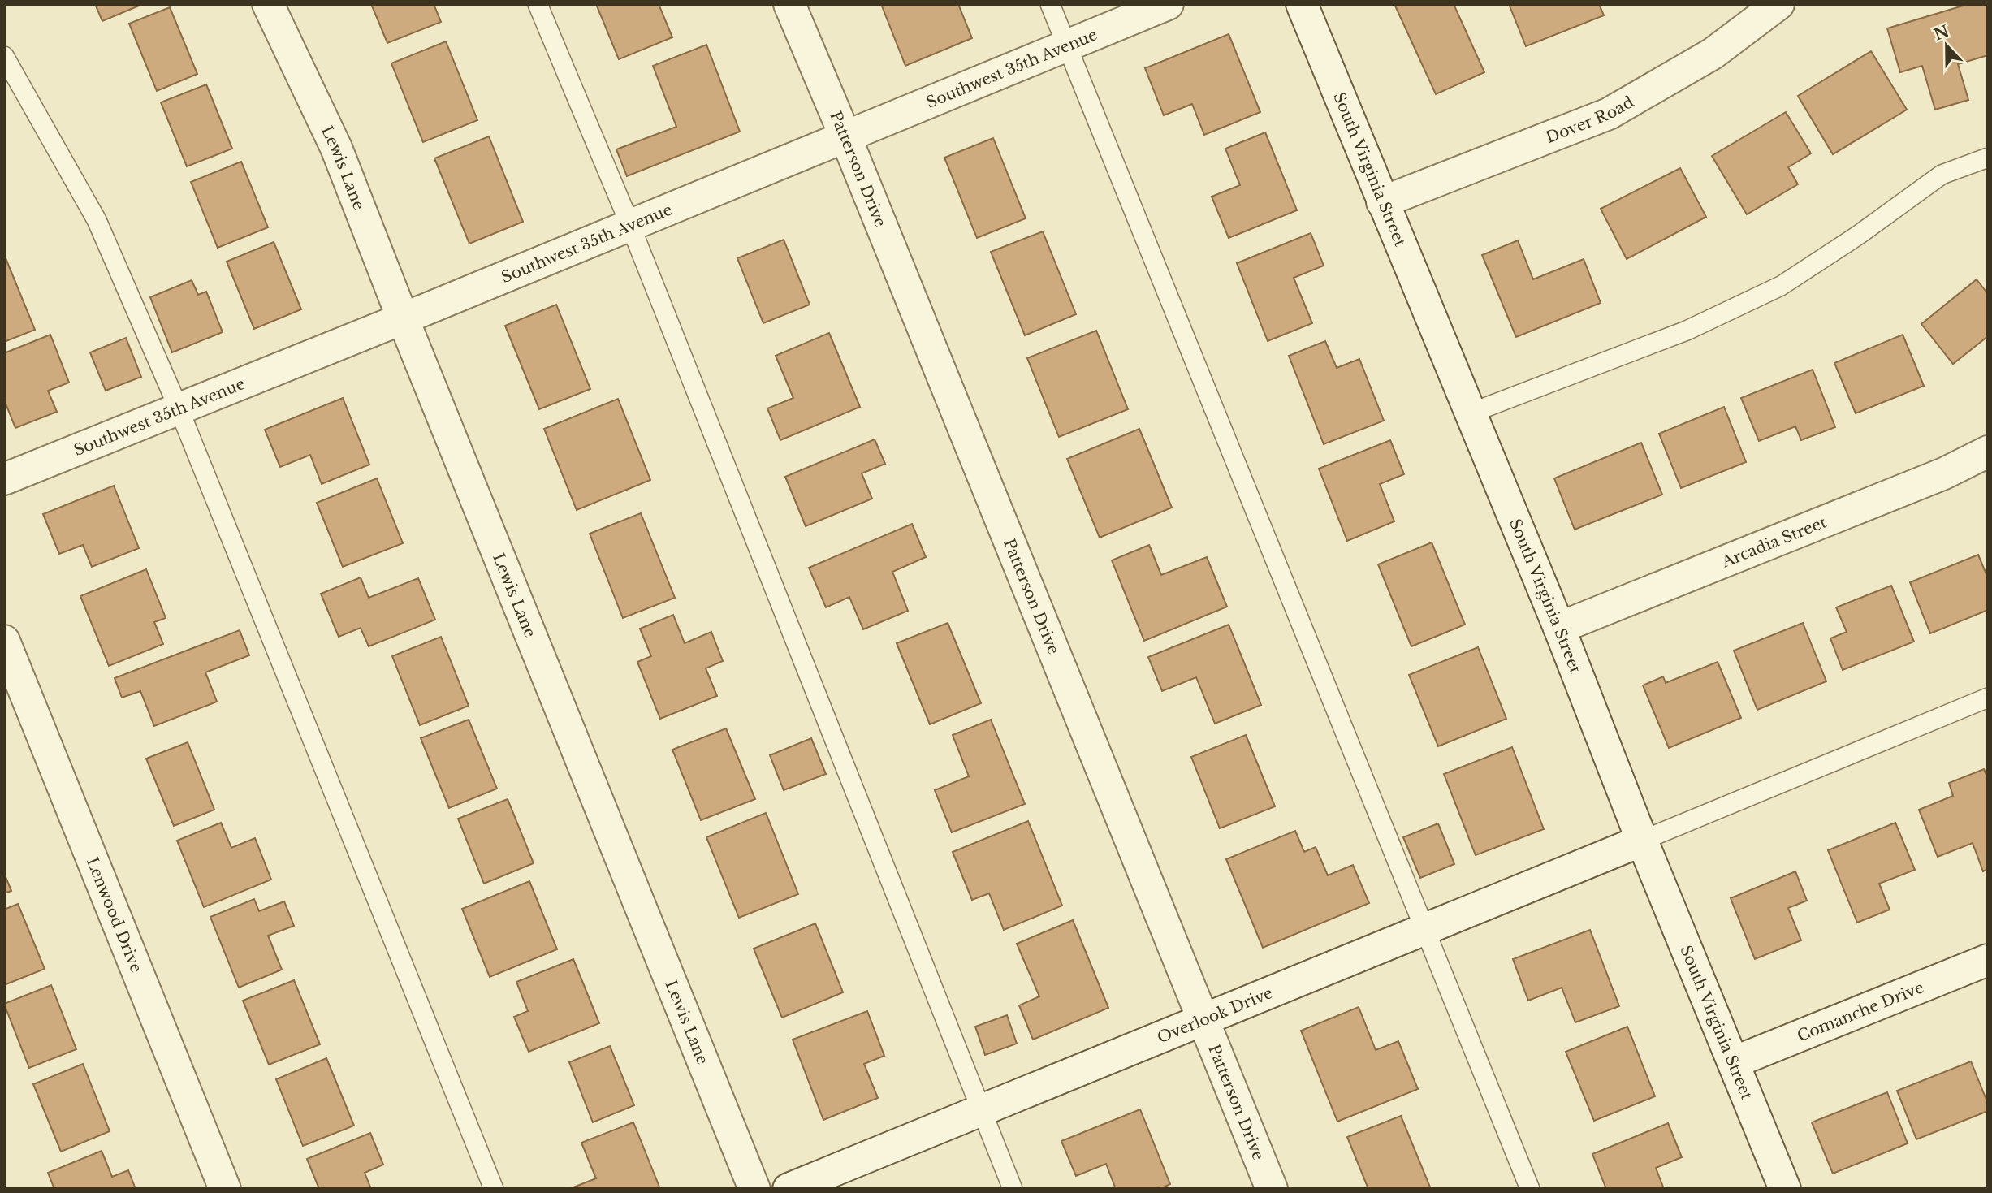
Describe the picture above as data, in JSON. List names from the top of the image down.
{
  "streets": {
    "street": [
      "Southwest 35th Avenue",
      "Dover Road",
      "Lewis Lane",
      "Patterson Drive",
      "South Virginia Street",
      "Arcadia Street",
      "Lenwood Drive",
      "Comanche Drive",
      "Overlook Drive"
    ]
  },
  "crossings": [
    ["Southwest 35th Avenue", "Lewis Lane"],
    ["Southwest 35th Avenue", "Patterson Drive"],
    ["Dover Road", "South Virginia Street"],
    ["Patterson Drive", "Overlook Drive"],
    ["South Virginia Street", "Arcadia Street"],
    ["South Virginia Street", "Comanche Drive"],
    ["South Virginia Street", "Overlook Drive"]
  ],
  "north": "top"
}
